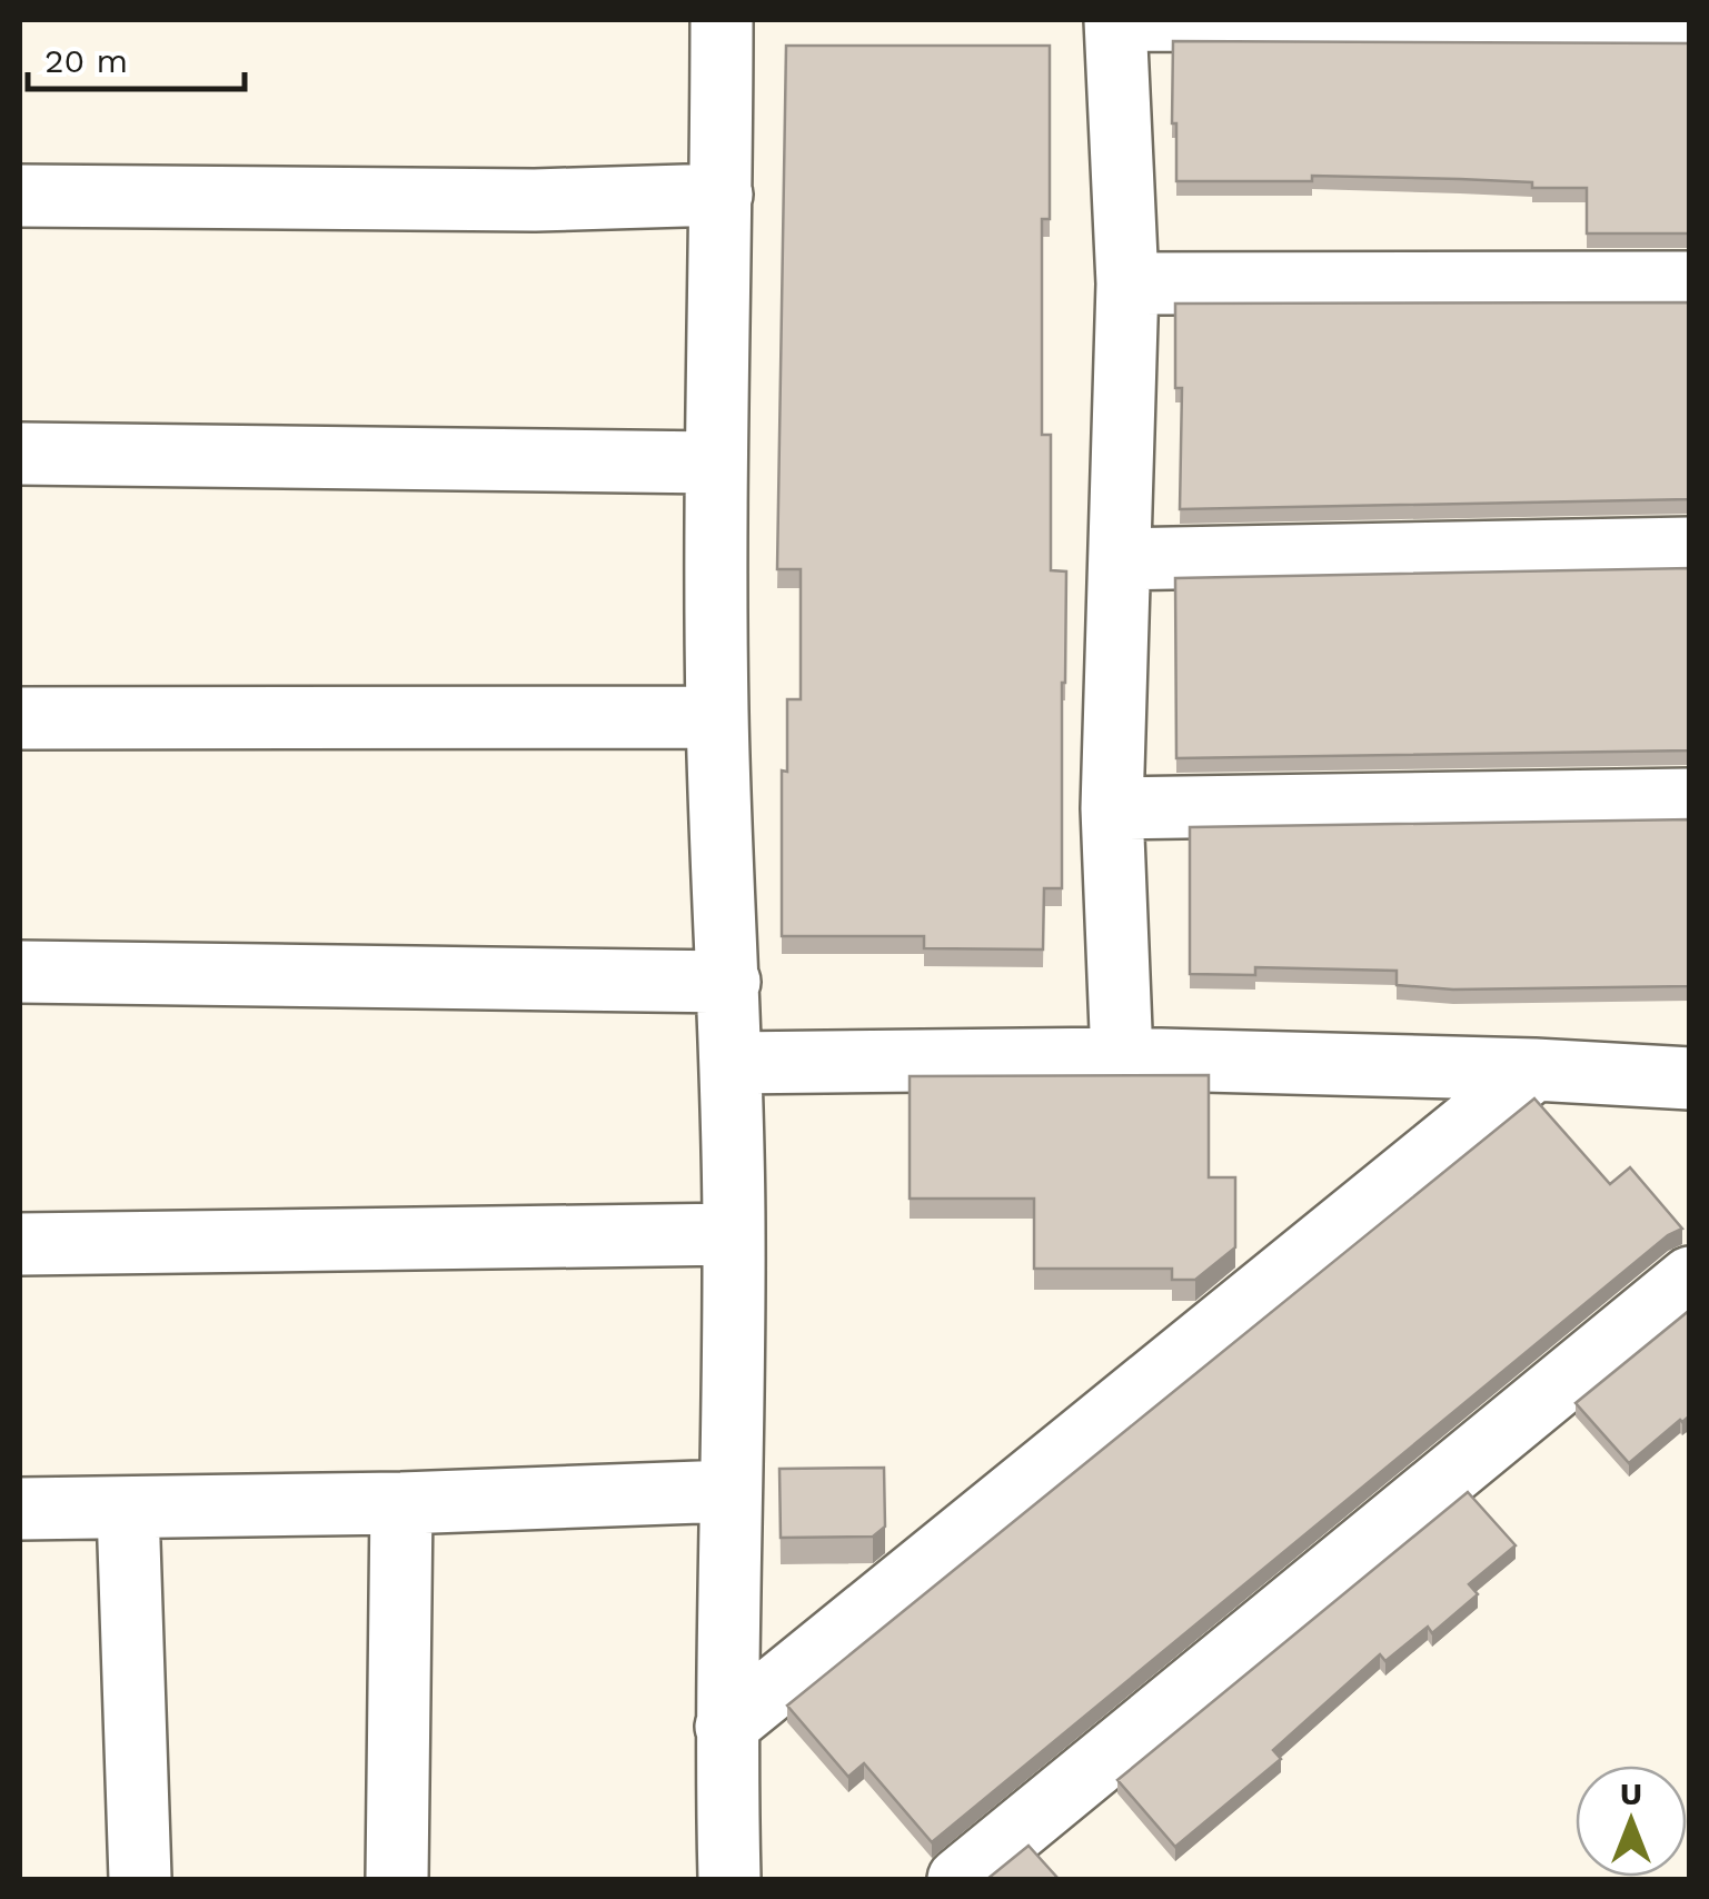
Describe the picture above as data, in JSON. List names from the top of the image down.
{
  "scale_bar": "20 m",
  "north": "top"
}
